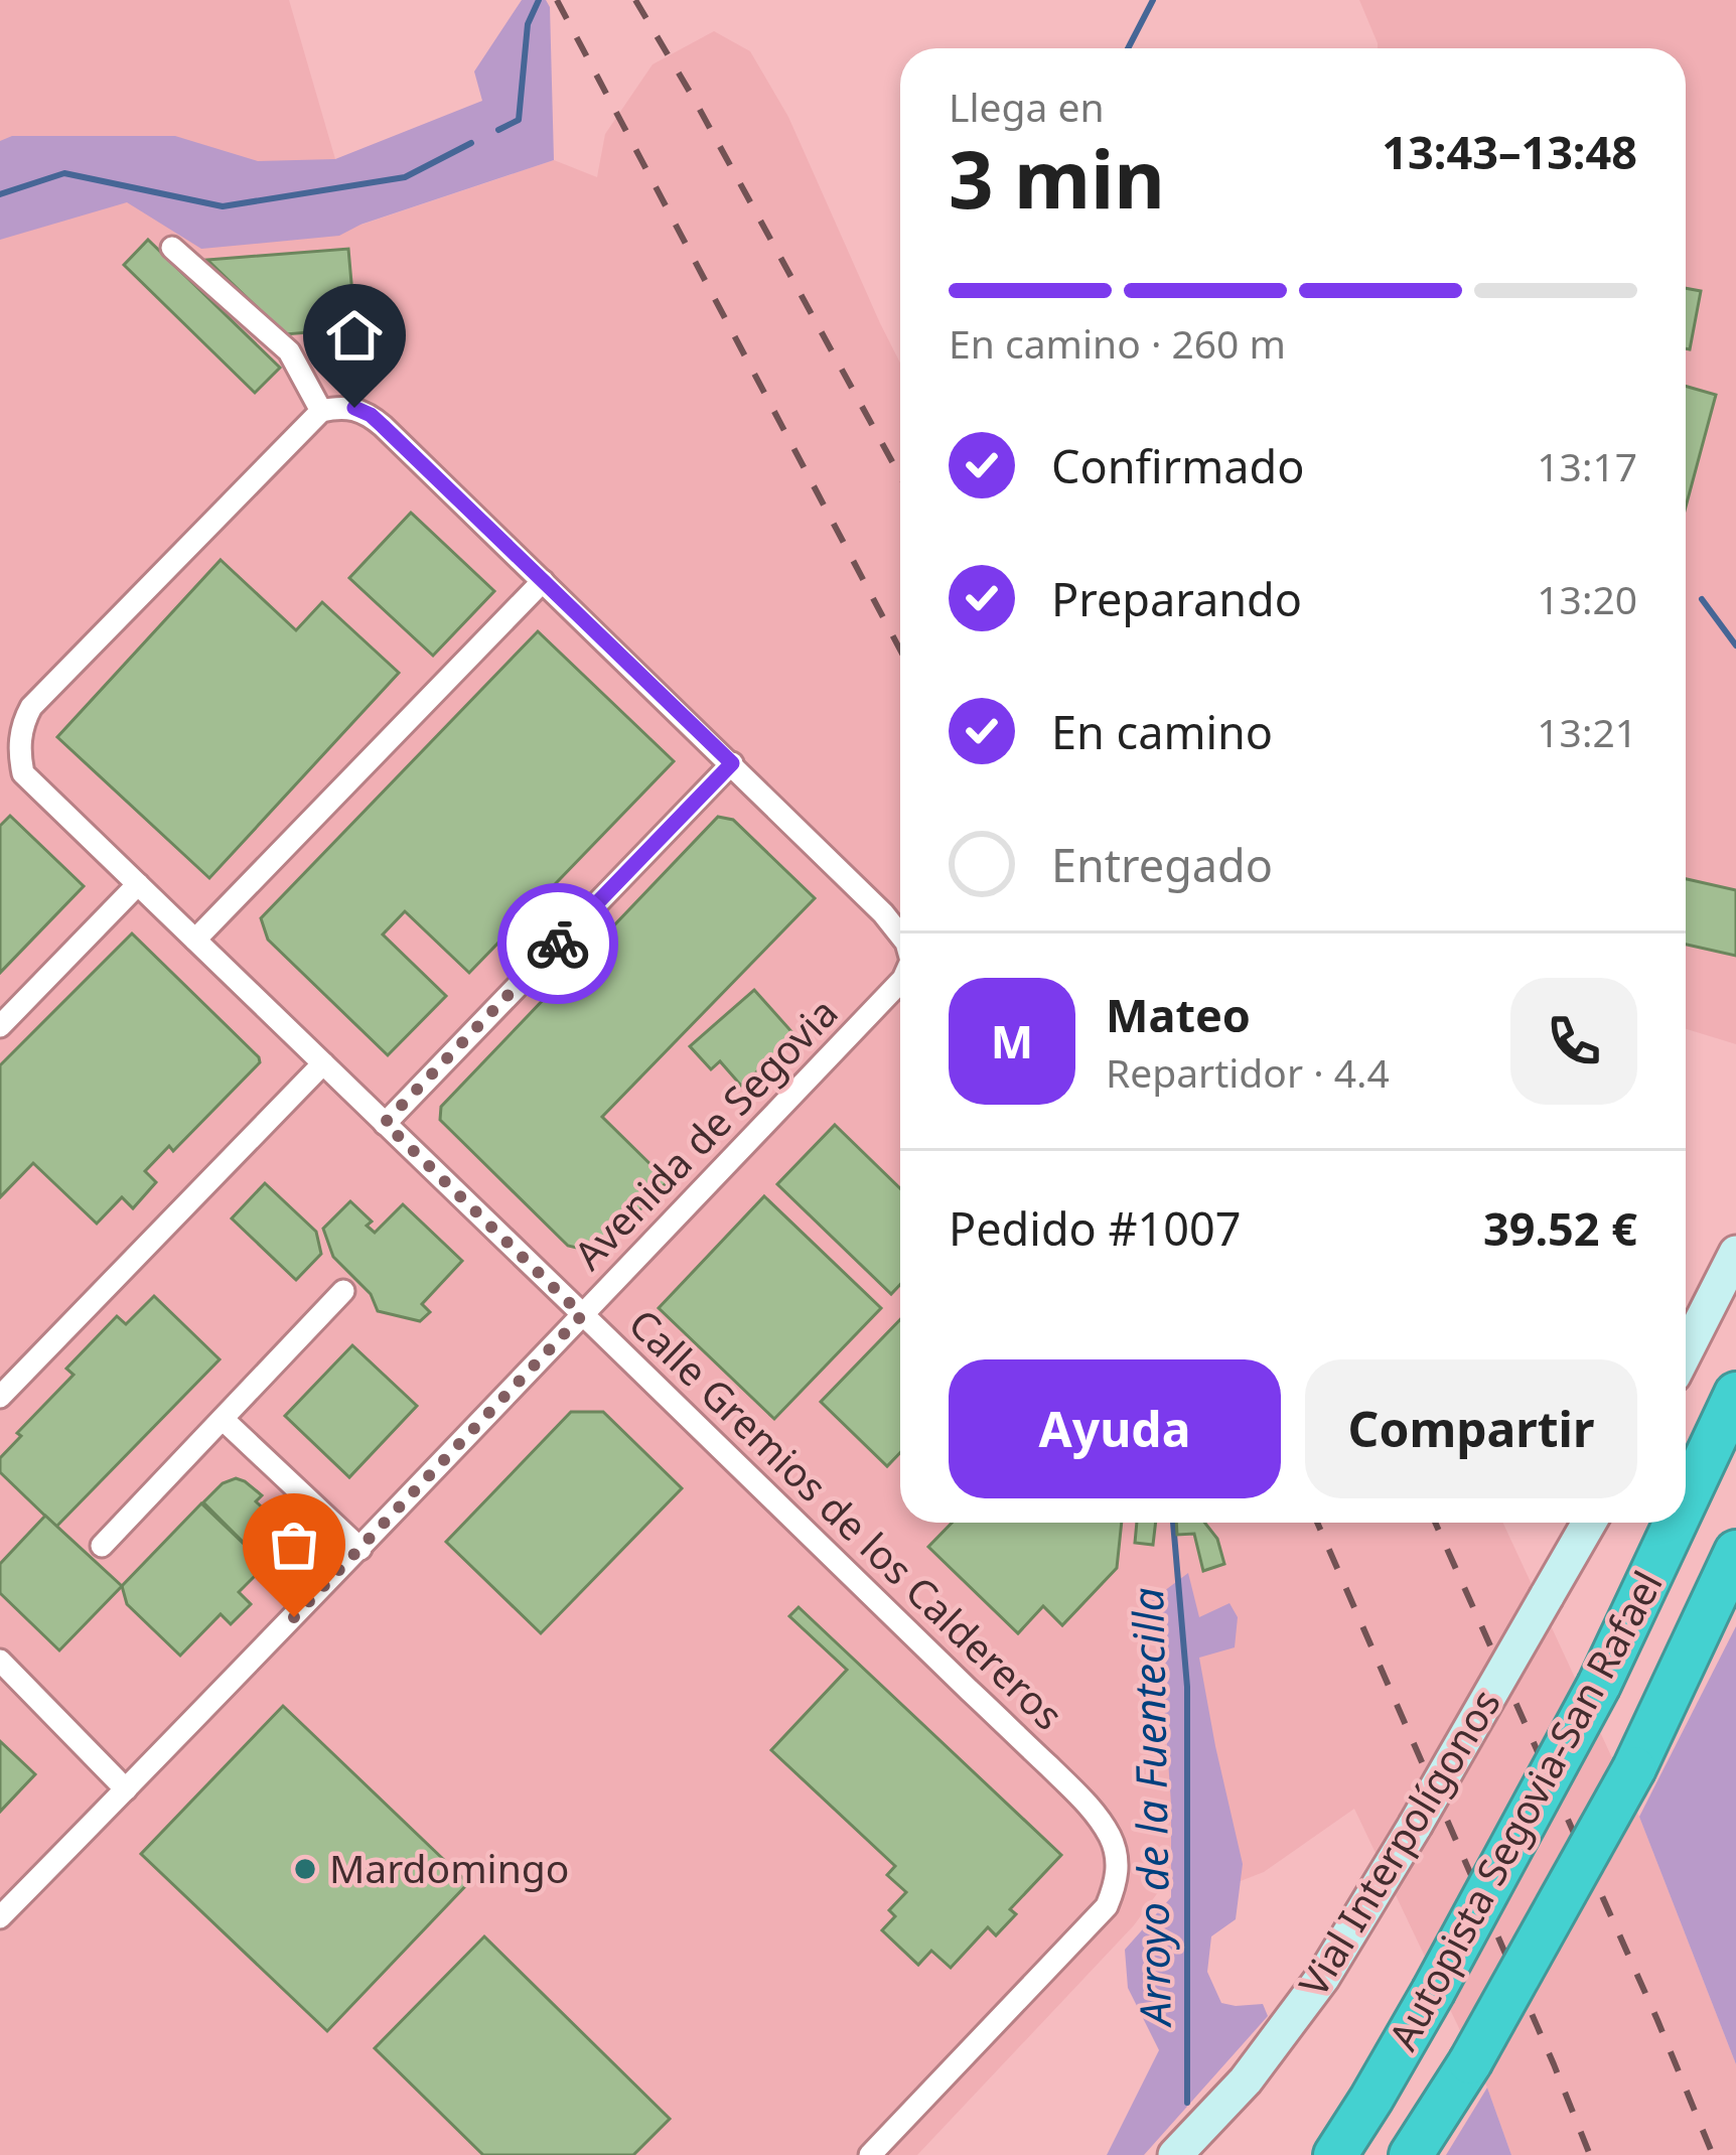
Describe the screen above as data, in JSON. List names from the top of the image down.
{
  "streets": {
    "highway": ["Autopista Segovia-San Rafael"],
    "main road": ["Vial Interpolígonos"],
    "street": ["Avenida de Segovia", "Calle Gremios de los Caldereros"]
  },
  "crossings": [
    ["Avenida de Segovia", "Calle Gremios de los Caldereros"]
  ],
  "water": ["Arroyo de la Fuentecilla"],
  "places": ["Mardomingo"],
  "page": {
    "heading": ["3 min", "Llega en", "13:43–13:48"],
    "panel": [
      "Mateo",
      "Repartidor · 4.4",
      "Pedido #1007",
      "39.52 €"
    ],
    "bar": "En camino · 260 m",
    "list": [
      ["Confirmado", "13:17"],
      ["Preparando", "13:20"],
      ["En camino", "13:21"],
      "Entregado"
    ],
    "round": "M",
    "buttons": ["Ayuda", "Compartir"]
  }
}
